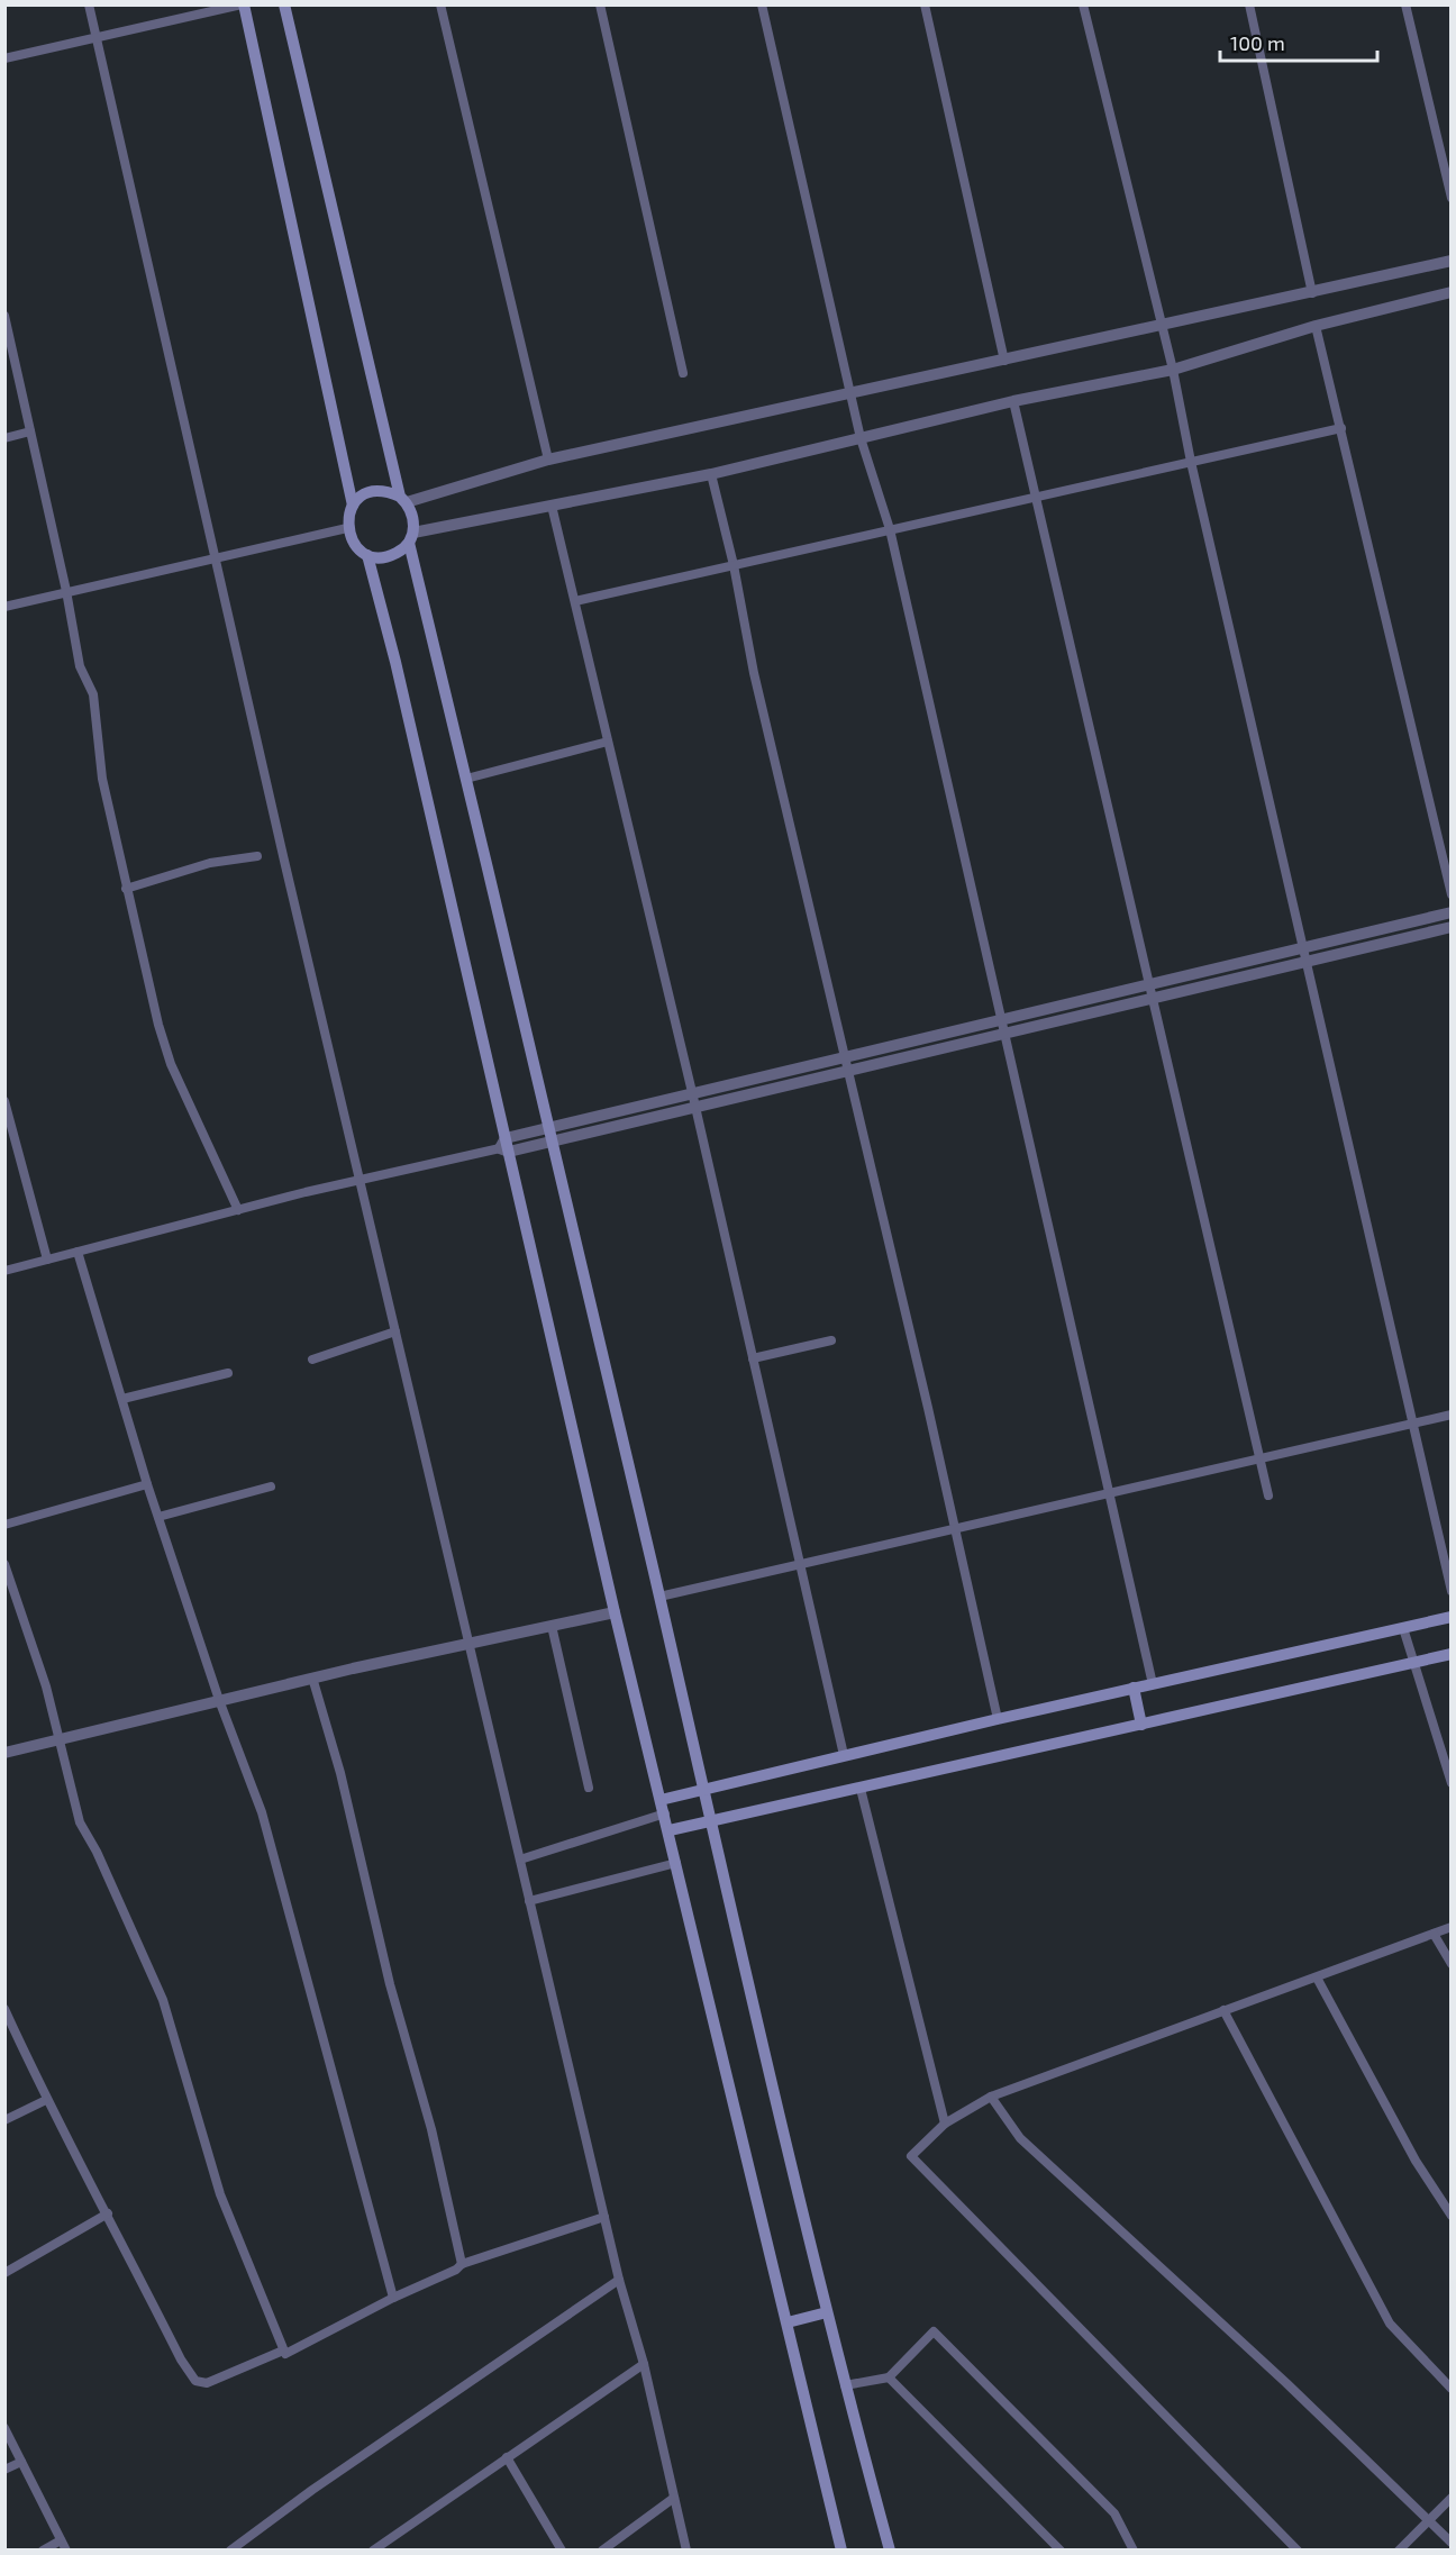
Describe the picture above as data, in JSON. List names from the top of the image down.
{
  "scale_bar": "100 m"
}
